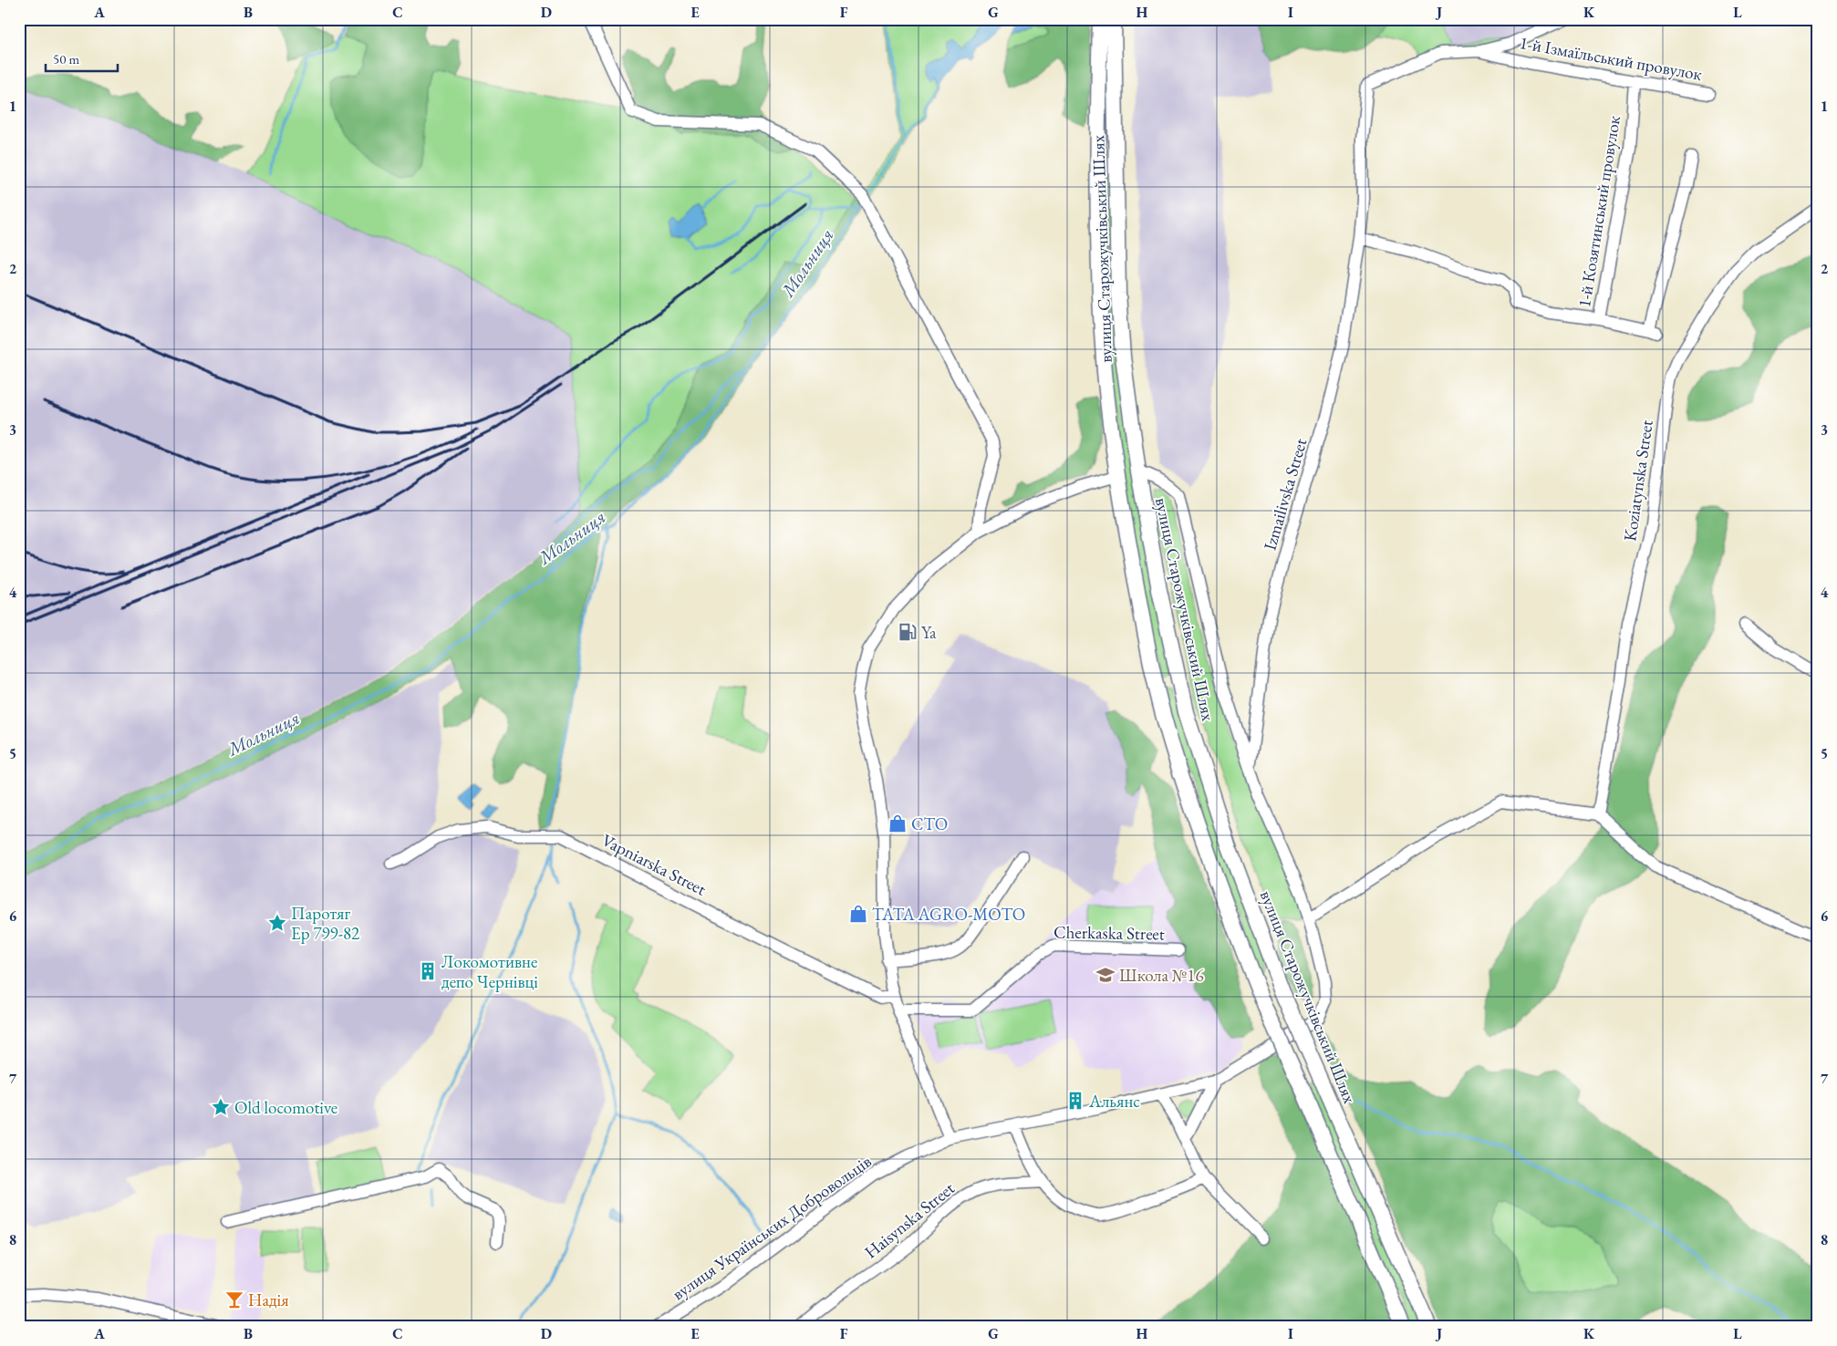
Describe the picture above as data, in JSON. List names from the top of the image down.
{
  "streets": {
    "main road": ["вулиця Старожучківський Шлях"],
    "street": [
      "1-й Ізмаїльський провулок",
      "1-й Козятинський провулок",
      "Koziatynska Street",
      "Izmailivska Street",
      "Vapniarska Street",
      "Cherkaska Street",
      "Haisynska Street",
      "вулиця Українських Добровольців"
    ]
  },
  "crossings": [
    ["1-й Ізмаїльський провулок", "1-й Козятинський провулок"],
    ["1-й Ізмаїльський провулок", "Izmailivska Street"],
    ["Izmailivska Street", "вулиця Українських Добровольців"]
  ],
  "water": ["Мольниця"],
  "places": {
    "fuel station": ["Ya"],
    "shop": ["СТО", "TATA AGRO-MOTO"],
    "place": ["Паротяг Ер 799-82", "Old locomotive"],
    "building": ["Локомотивне депо Чернівці", "Альянс"],
    "school or university": ["Школа №16"],
    "bar": ["Надія"]
  },
  "scale_bar": "50 m",
  "grid": {
    "columns": [
      "A",
      "B",
      "C",
      "D",
      "E",
      "F",
      "G",
      "H",
      "I",
      "J",
      "K",
      "L"
    ],
    "rows": [
      "1",
      "2",
      "3",
      "4",
      "5",
      "6",
      "7",
      "8"
    ]
  }
}
